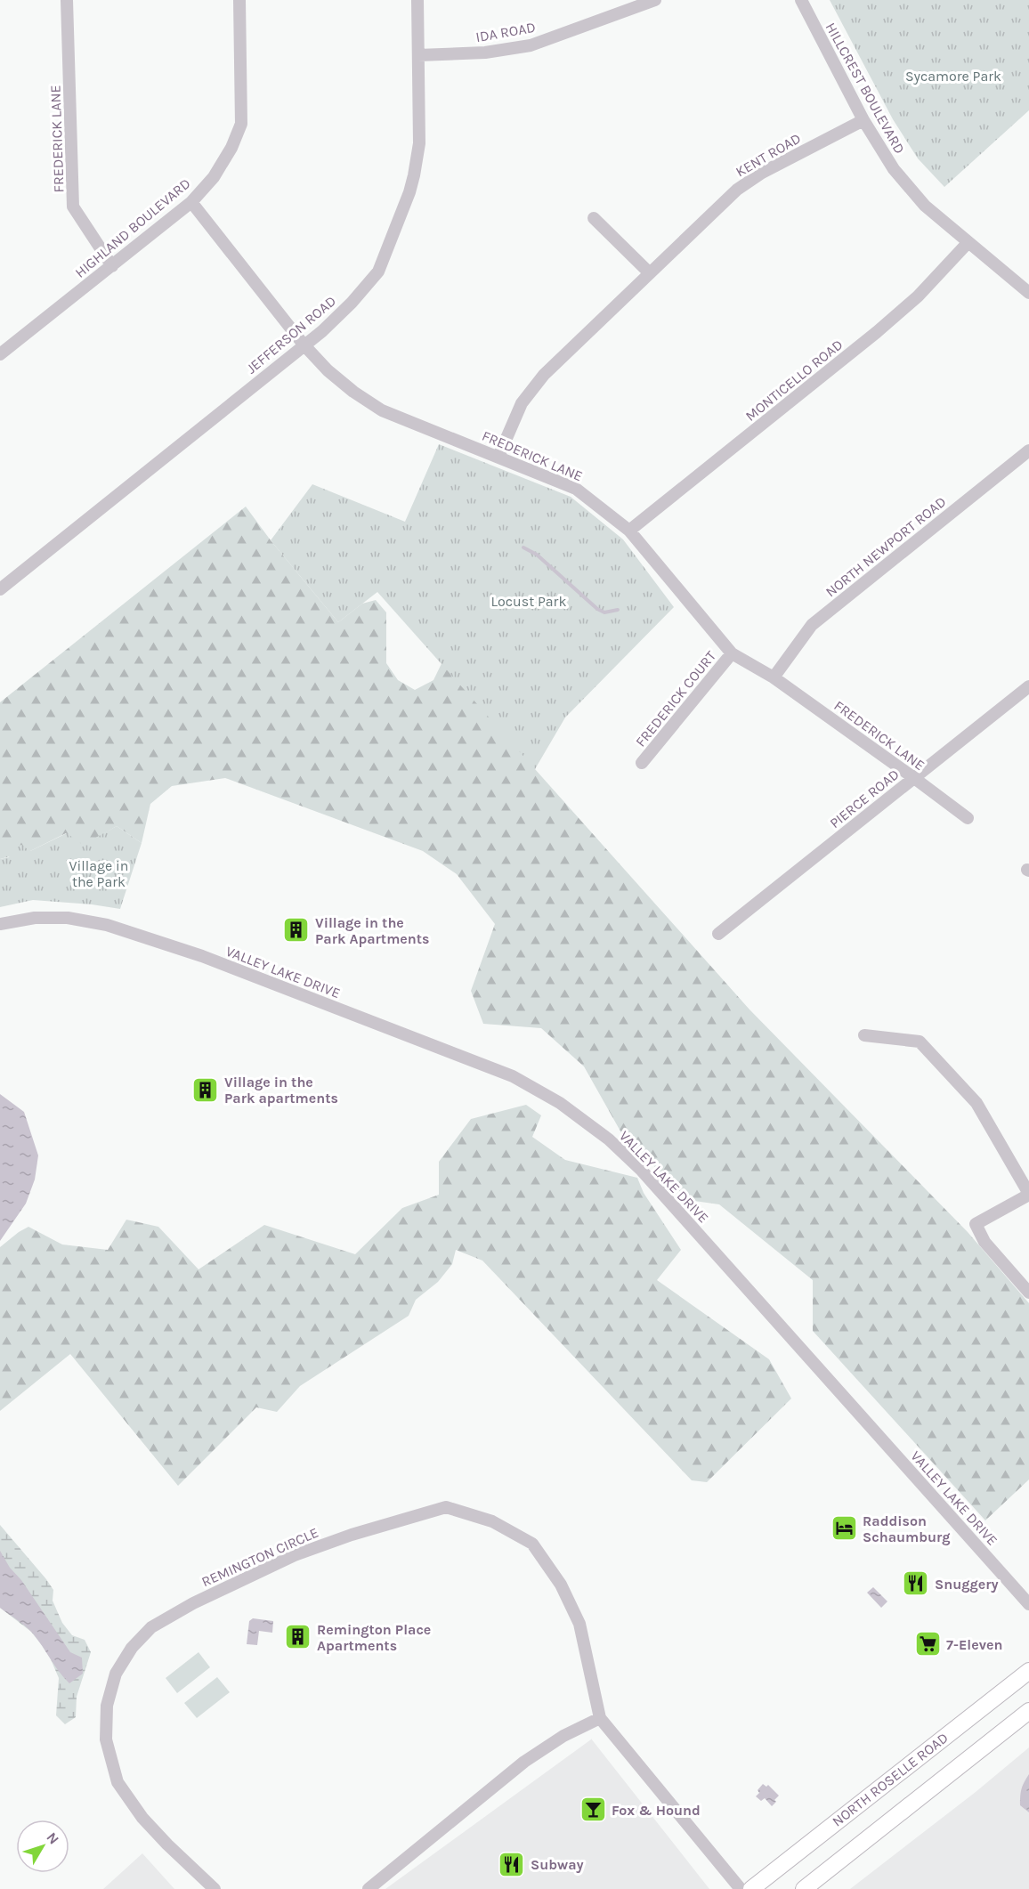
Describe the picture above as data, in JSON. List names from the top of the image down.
{
  "streets": {
    "main road": ["NORTH ROSELLE ROAD"],
    "street": [
      "IDA ROAD",
      "HILLCREST BOULEVARD",
      "FREDERICK LANE",
      "KENT ROAD",
      "HIGHLAND BOULEVARD",
      "JEFFERSON ROAD",
      "MONTICELLO ROAD",
      "NORTH NEWPORT ROAD",
      "FREDERICK COURT",
      "PIERCE ROAD",
      "VALLEY LAKE DRIVE",
      "REMINGTON CIRCLE"
    ]
  },
  "crossings": [
    ["IDA ROAD", "JEFFERSON ROAD"],
    ["HILLCREST BOULEVARD", "KENT ROAD"],
    ["HILLCREST BOULEVARD", "MONTICELLO ROAD"],
    ["FREDERICK LANE", "KENT ROAD"],
    ["FREDERICK LANE", "HIGHLAND BOULEVARD"],
    ["FREDERICK LANE", "JEFFERSON ROAD"],
    ["FREDERICK LANE", "MONTICELLO ROAD"],
    ["FREDERICK LANE", "NORTH NEWPORT ROAD"],
    ["FREDERICK LANE", "FREDERICK COURT"],
    ["FREDERICK LANE", "PIERCE ROAD"]
  ],
  "parks": ["Sycamore Park", "Locust Park", "Village in the Park"],
  "places": {
    "building": ["Village in the Park Apartments", "Village in the Park apartments", "Remington Place Apartments"],
    "hotel": ["Raddison Schaumburg"],
    "restaurant": ["Snuggery", "Subway"],
    "supermarket": ["7-Eleven"],
    "bar": ["Fox & Hound"]
  },
  "north": "top right"
}
